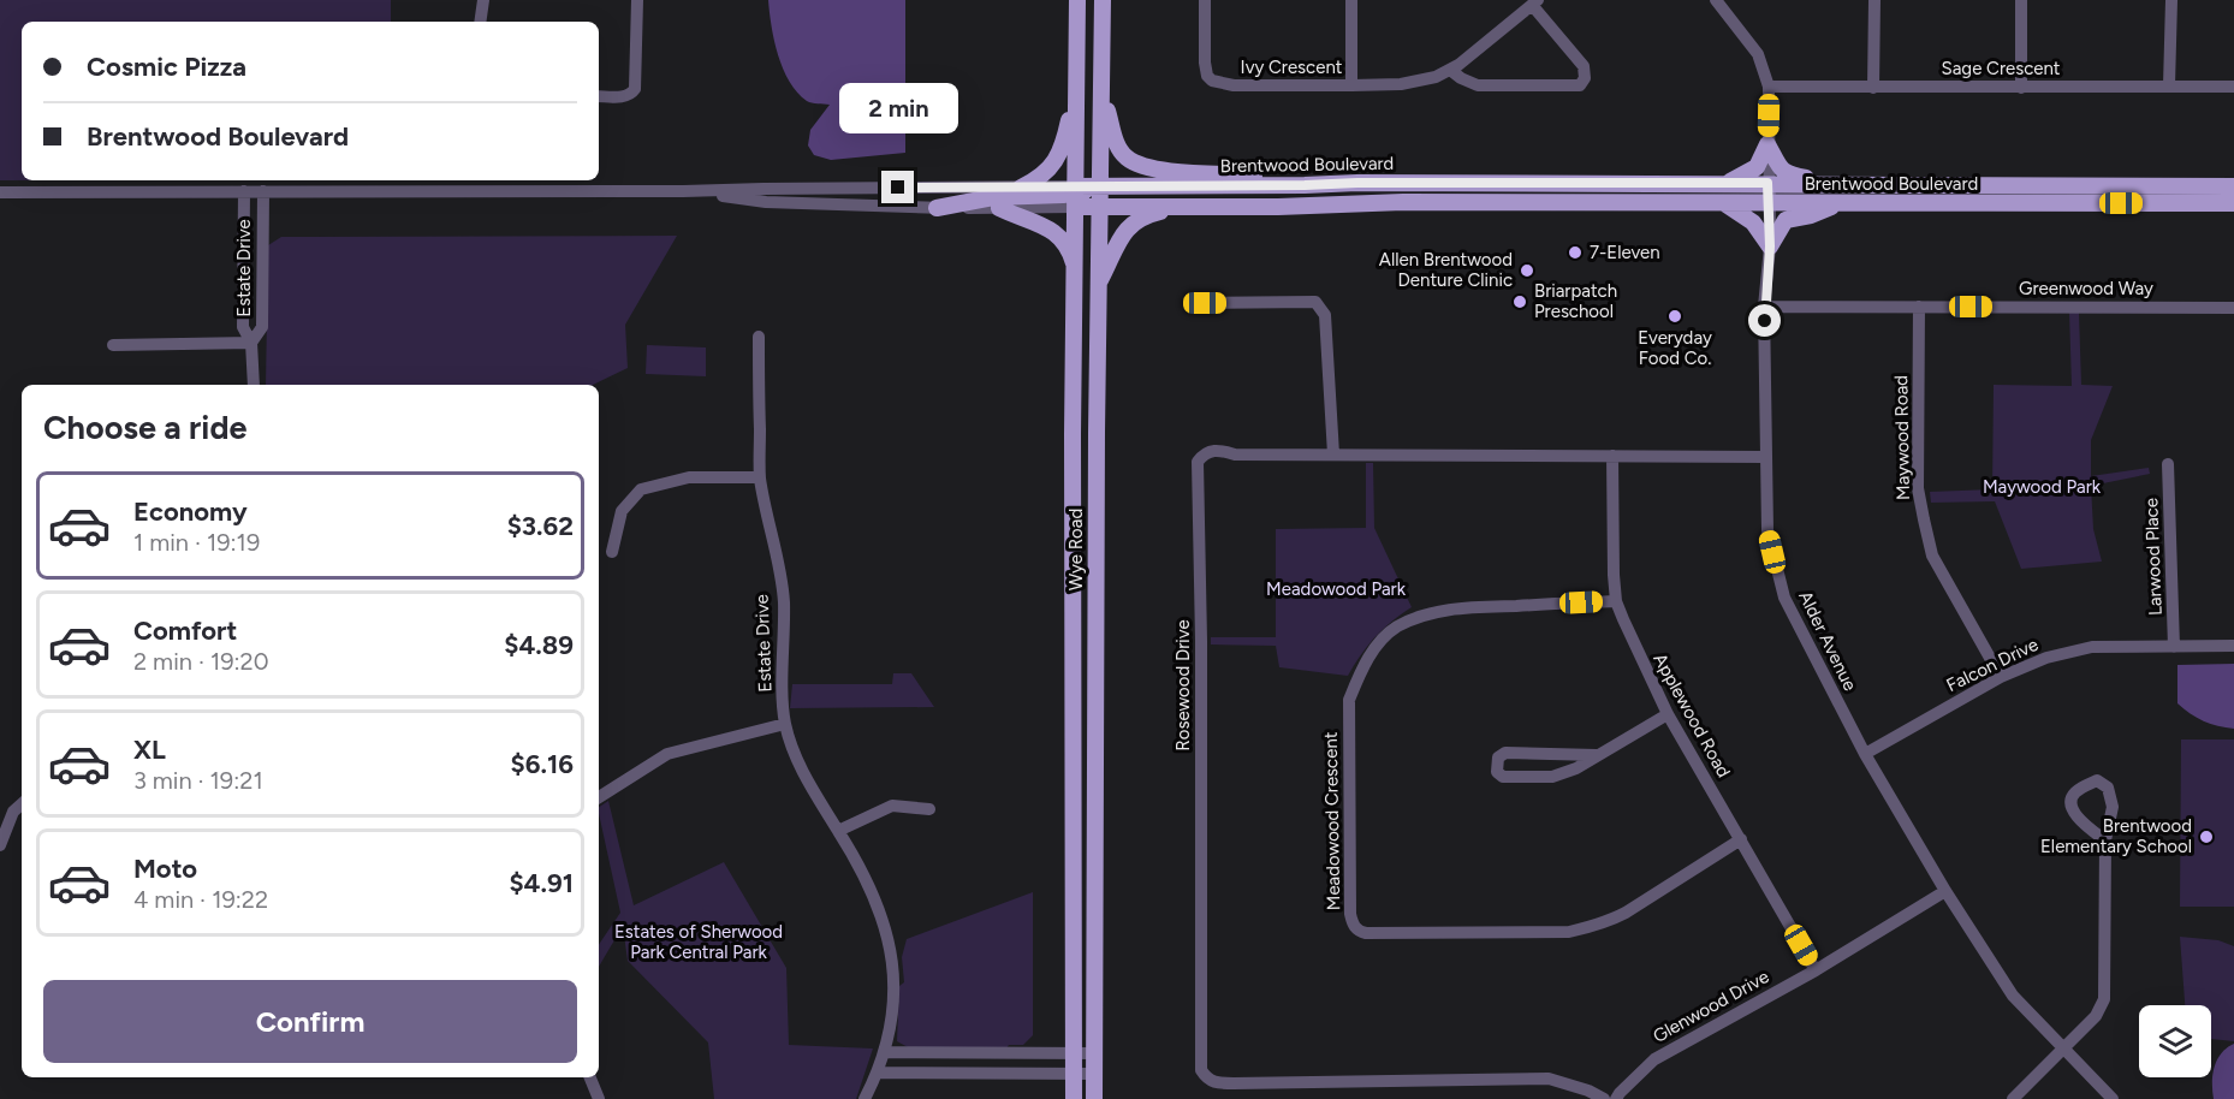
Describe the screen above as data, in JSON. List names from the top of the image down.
{
  "streets": {
    "main road": ["Brentwood Boulevard", "Wye Road"],
    "street": [
      "Ivy Crescent",
      "Sage Crescent",
      "Estate Drive",
      "Greenwood Way",
      "Maywood Road",
      "Larwood Place",
      "Alder Avenue",
      "Falcon Drive",
      "Rosewood Drive",
      "Applewood Road",
      "Meadowood Crescent",
      "Glenwood Drive"
    ]
  },
  "crossings": [
    ["Sage Crescent", "Alder Avenue"],
    ["Brentwood Boulevard", "Estate Drive"],
    ["Brentwood Boulevard", "Wye Road"],
    ["Brentwood Boulevard", "Alder Avenue"],
    ["Greenwood Way", "Maywood Road"],
    ["Greenwood Way", "Alder Avenue"],
    ["Maywood Road", "Falcon Drive"],
    ["Larwood Place", "Falcon Drive"],
    ["Alder Avenue", "Falcon Drive"],
    ["Alder Avenue", "Rosewood Drive"],
    ["Alder Avenue", "Glenwood Drive"],
    ["Rosewood Drive", "Applewood Road"],
    ["Applewood Road", "Meadowood Crescent"],
    ["Applewood Road", "Glenwood Drive"]
  ],
  "parks": ["Maywood Park", "Meadowood Park", "Estates of Sherwood Park Central Park"],
  "places": [
    "7-Eleven",
    "Allen Brentwood Denture Clinic",
    "Briarpatch Preschool",
    "Everyday Food Co.",
    "Brentwood Elementary School"
  ],
  "page": {
    "banner": ["Cosmic Pizza", "Brentwood Boulevard"],
    "bubble": "2 min",
    "heading": "Choose a ride",
    "list": [
      {
        "name": "Economy",
        "note": "1 min · 19:19",
        "value": "$3.62"
      },
      {
        "name": "Comfort",
        "note": "2 min · 19:20",
        "value": "$4.89"
      },
      {
        "name": "XL",
        "note": "3 min · 19:21",
        "value": "$6.16"
      },
      {
        "name": "Moto",
        "note": "4 min · 19:22",
        "value": "$4.91"
      }
    ],
    "buttons": "Confirm"
  }
}
